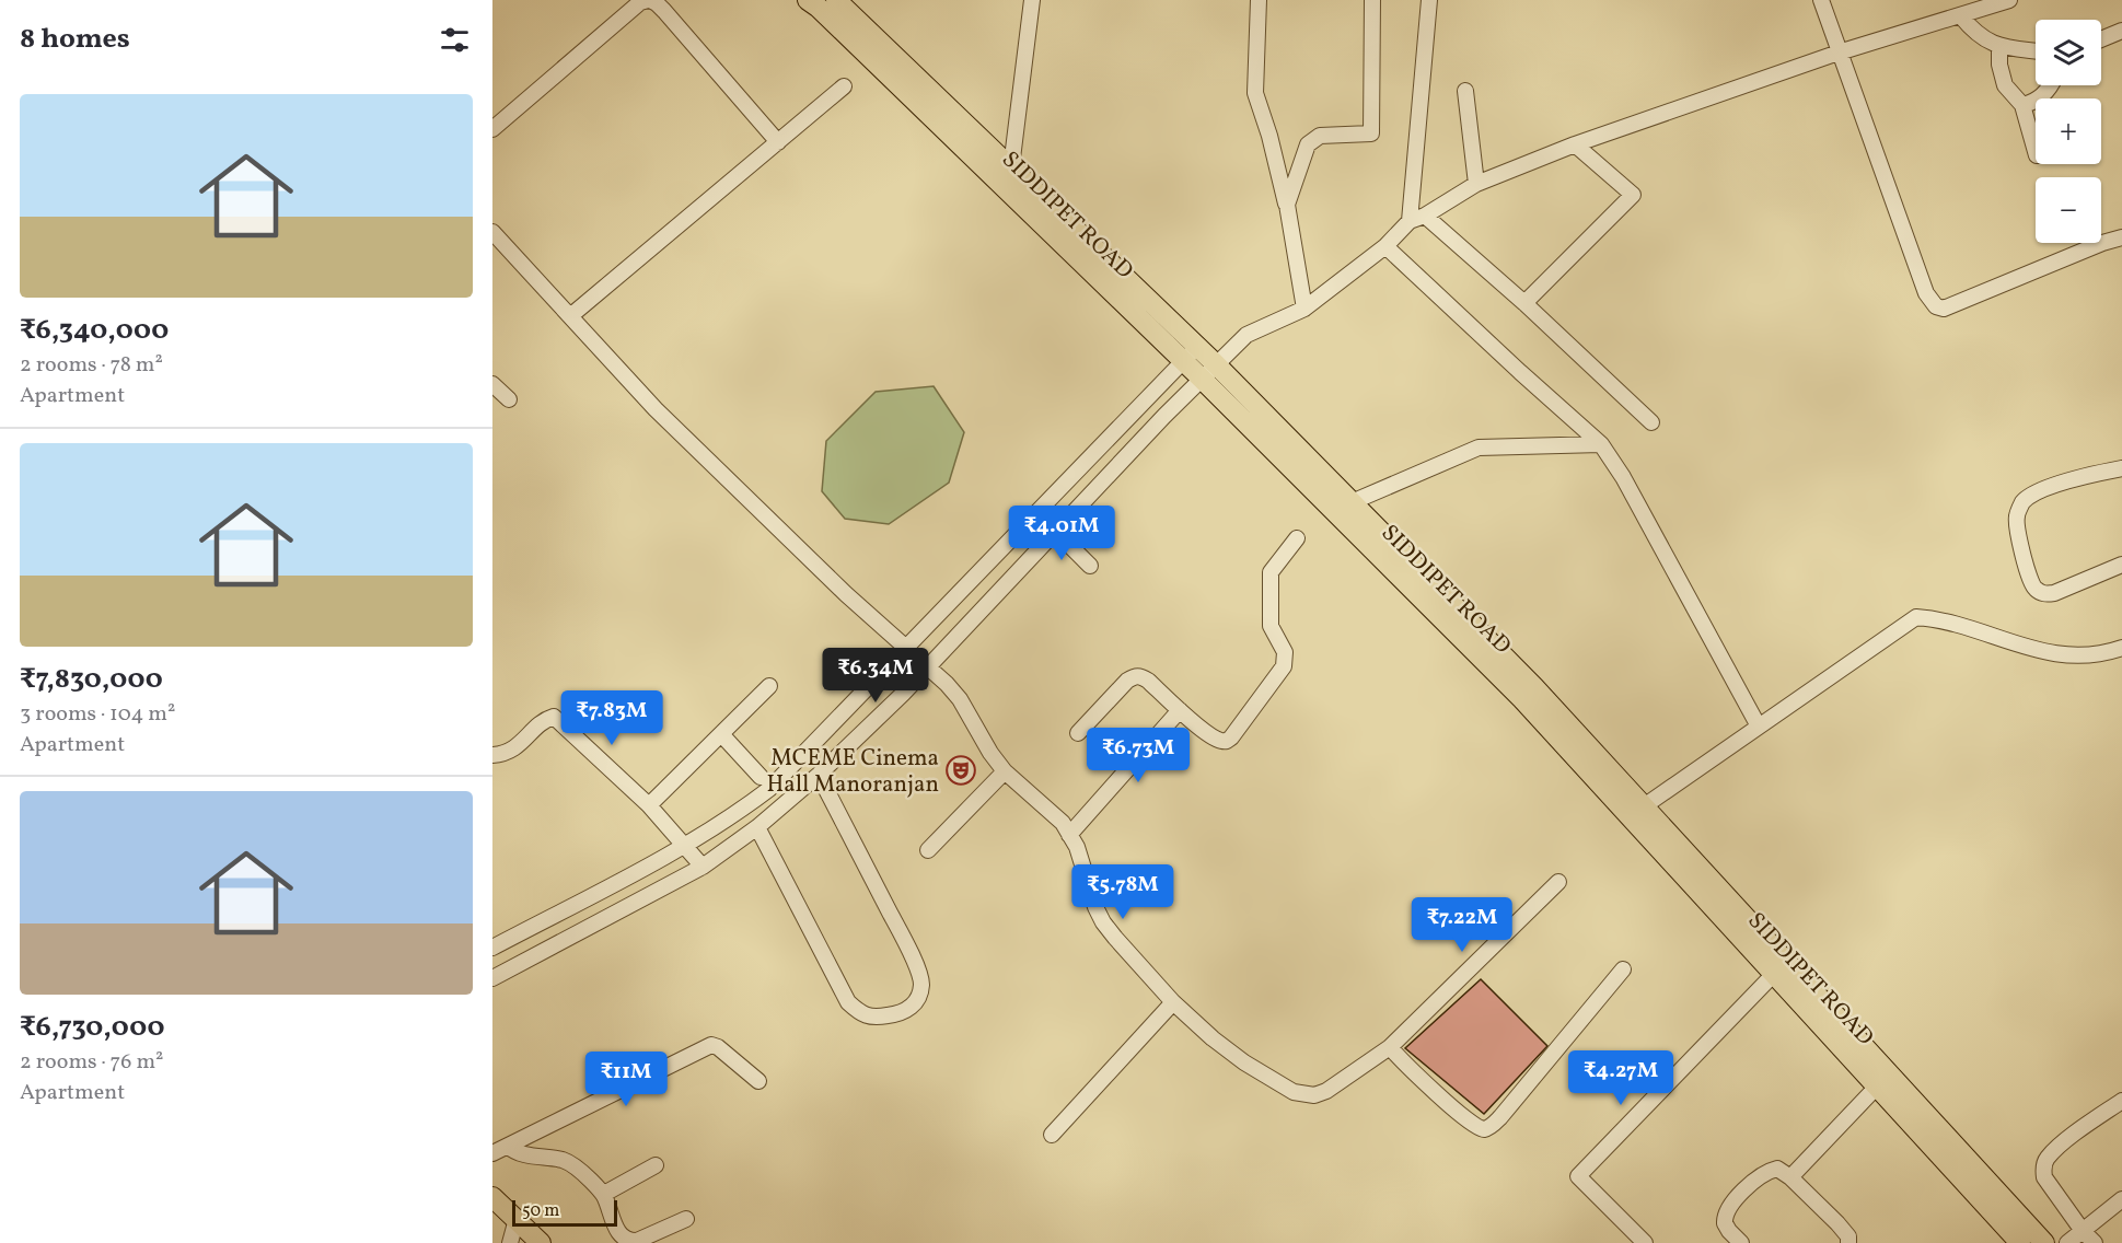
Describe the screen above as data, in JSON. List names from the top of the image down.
{
  "streets": {
    "main road": ["SIDDIPET ROAD"]
  },
  "places": {
    "theatre": ["MCEME Cinema Hall Manoranjan"]
  },
  "scale_bar": "50 m",
  "page": {
    "heading": "8 homes",
    "map_buttons": ["+", "−"],
    "list": [
      {
        "name": "₹6,340,000",
        "note": "2 rooms · 78 m² · Apartment"
      },
      {
        "name": "₹7,830,000",
        "note": "3 rooms · 104 m² · Apartment"
      },
      {
        "name": "₹6,730,000",
        "note": "2 rooms · 76 m² · Apartment"
      }
    ],
    "price": [
      "₹4.01M",
      "₹6.34M",
      "₹7.83M",
      "₹6.73M",
      "₹5.78M",
      "₹7.22M",
      "₹4.27M",
      "₹11M"
    ],
    "scale": "50 m"
  }
}
